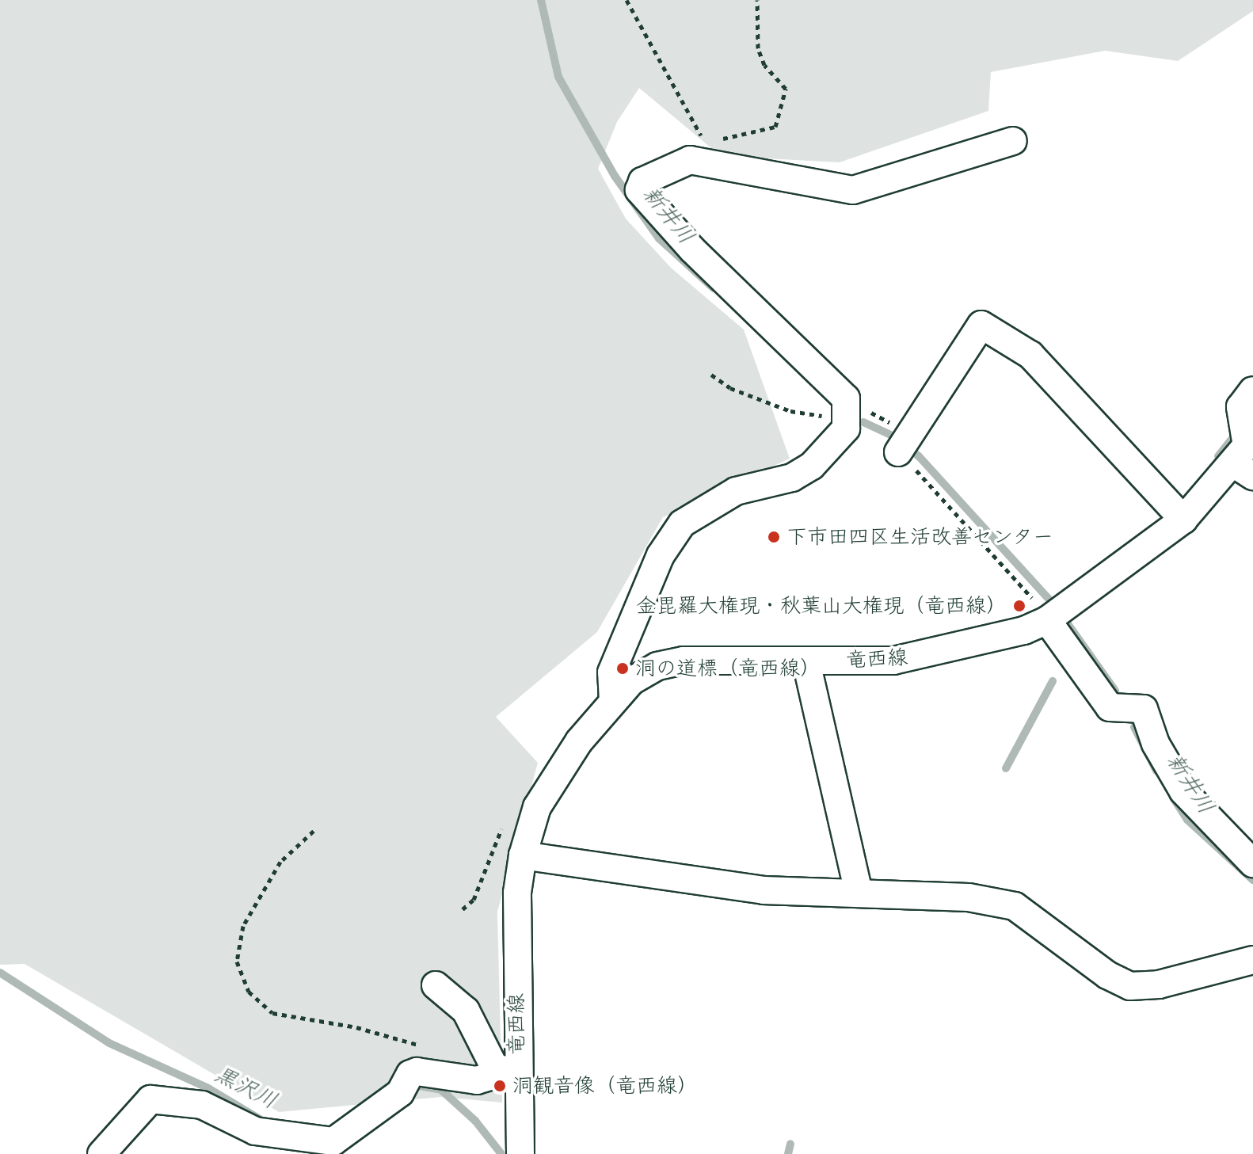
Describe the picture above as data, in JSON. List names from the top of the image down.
{
  "streets": {
    "street": ["竜西線"]
  },
  "water": ["新井川", "黒沢川"],
  "places": [
    "下市田四区生活改善センター",
    "金毘羅大権現・秋葉山大権現（竜西線）",
    "洞の道標（竜西線）",
    "洞観音像（竜西線）"
  ]
}
